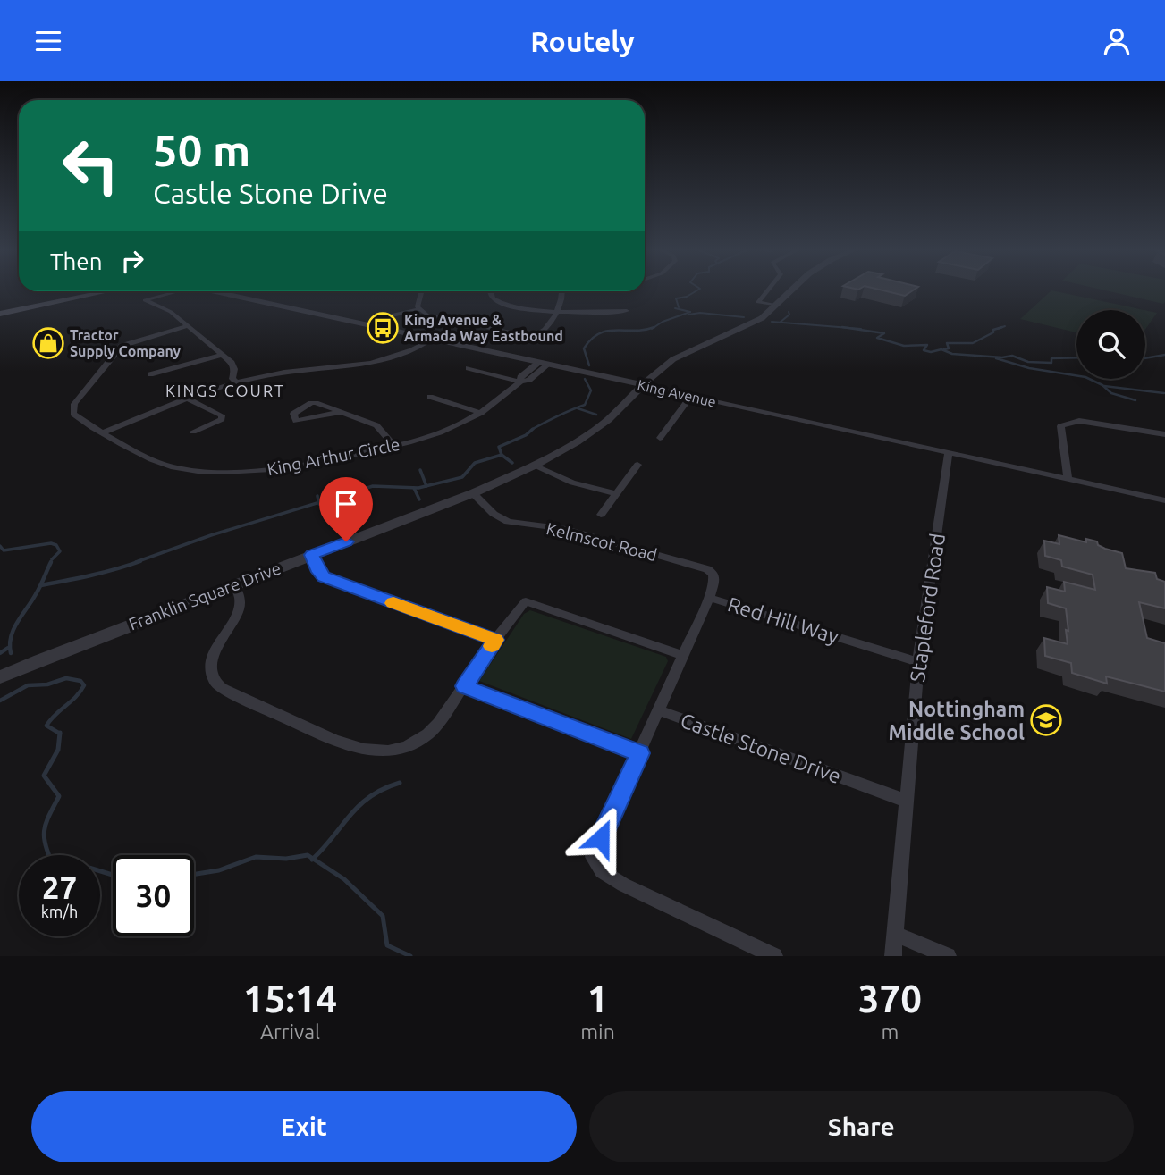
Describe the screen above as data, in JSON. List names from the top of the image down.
{
  "streets": {
    "street": [
      "King Avenue",
      "King Arthur Circle",
      "Kelmscot Road",
      "Franklin Square Drive",
      "Stapleford Road",
      "Red Hill Way",
      "Castle Stone Drive"
    ]
  },
  "crossings": [
    ["King Avenue", "King Arthur Circle"],
    ["King Avenue", "Franklin Square Drive"],
    ["King Avenue", "Stapleford Road"],
    ["Kelmscot Road", "Franklin Square Drive"],
    ["Kelmscot Road", "Red Hill Way"],
    ["Stapleford Road", "Red Hill Way"],
    ["Stapleford Road", "Castle Stone Drive"],
    ["Red Hill Way", "Castle Stone Drive"]
  ],
  "districts": ["KINGS COURT"],
  "places": {
    "bus stop": ["King Avenue & Armada Way Eastbound"],
    "shop": ["Tractor Supply Company"],
    "school or university": ["Nottingham Middle School"]
  },
  "page": {
    "header": "Routely",
    "turn": ["50 m", "Castle Stone Drive"],
    "then": "Then",
    "speed": "27 km/h",
    "limit": "30",
    "eta": [
      "15:14",
      "Arrival",
      "1",
      "min",
      "370",
      "m"
    ],
    "buttons": ["Exit", "Share"]
  }
}
